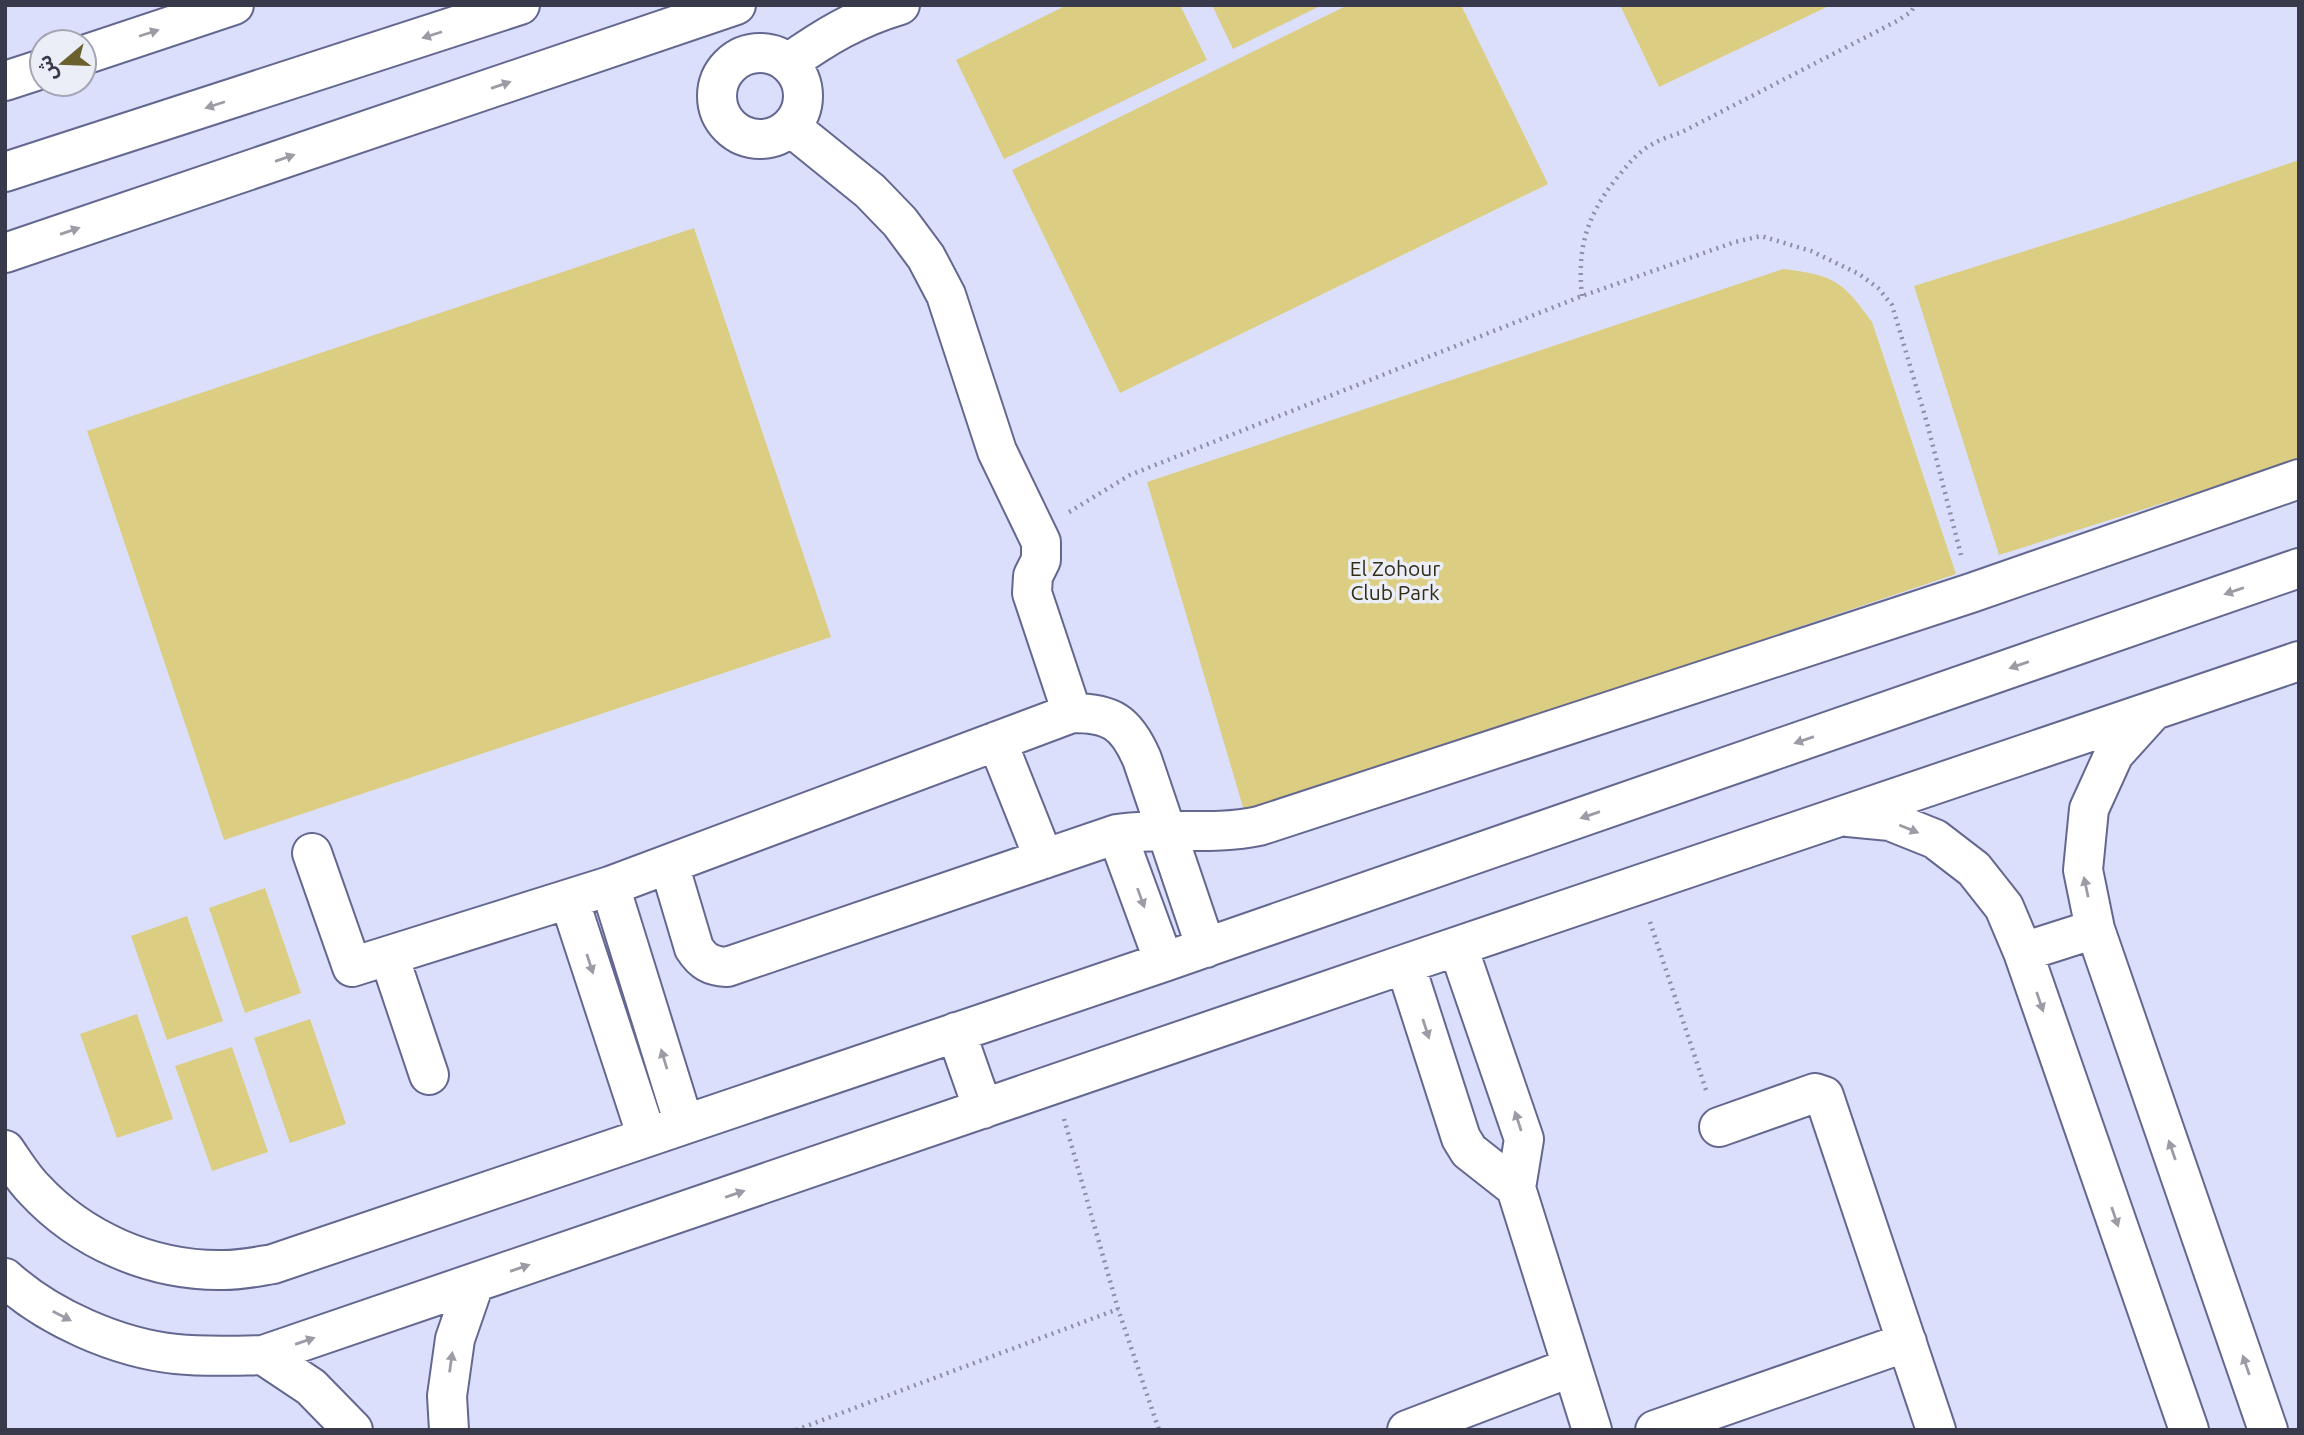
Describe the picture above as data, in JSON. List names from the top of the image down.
{
  "parks": ["El Zohour Club Park"],
  "north": "left"
}
